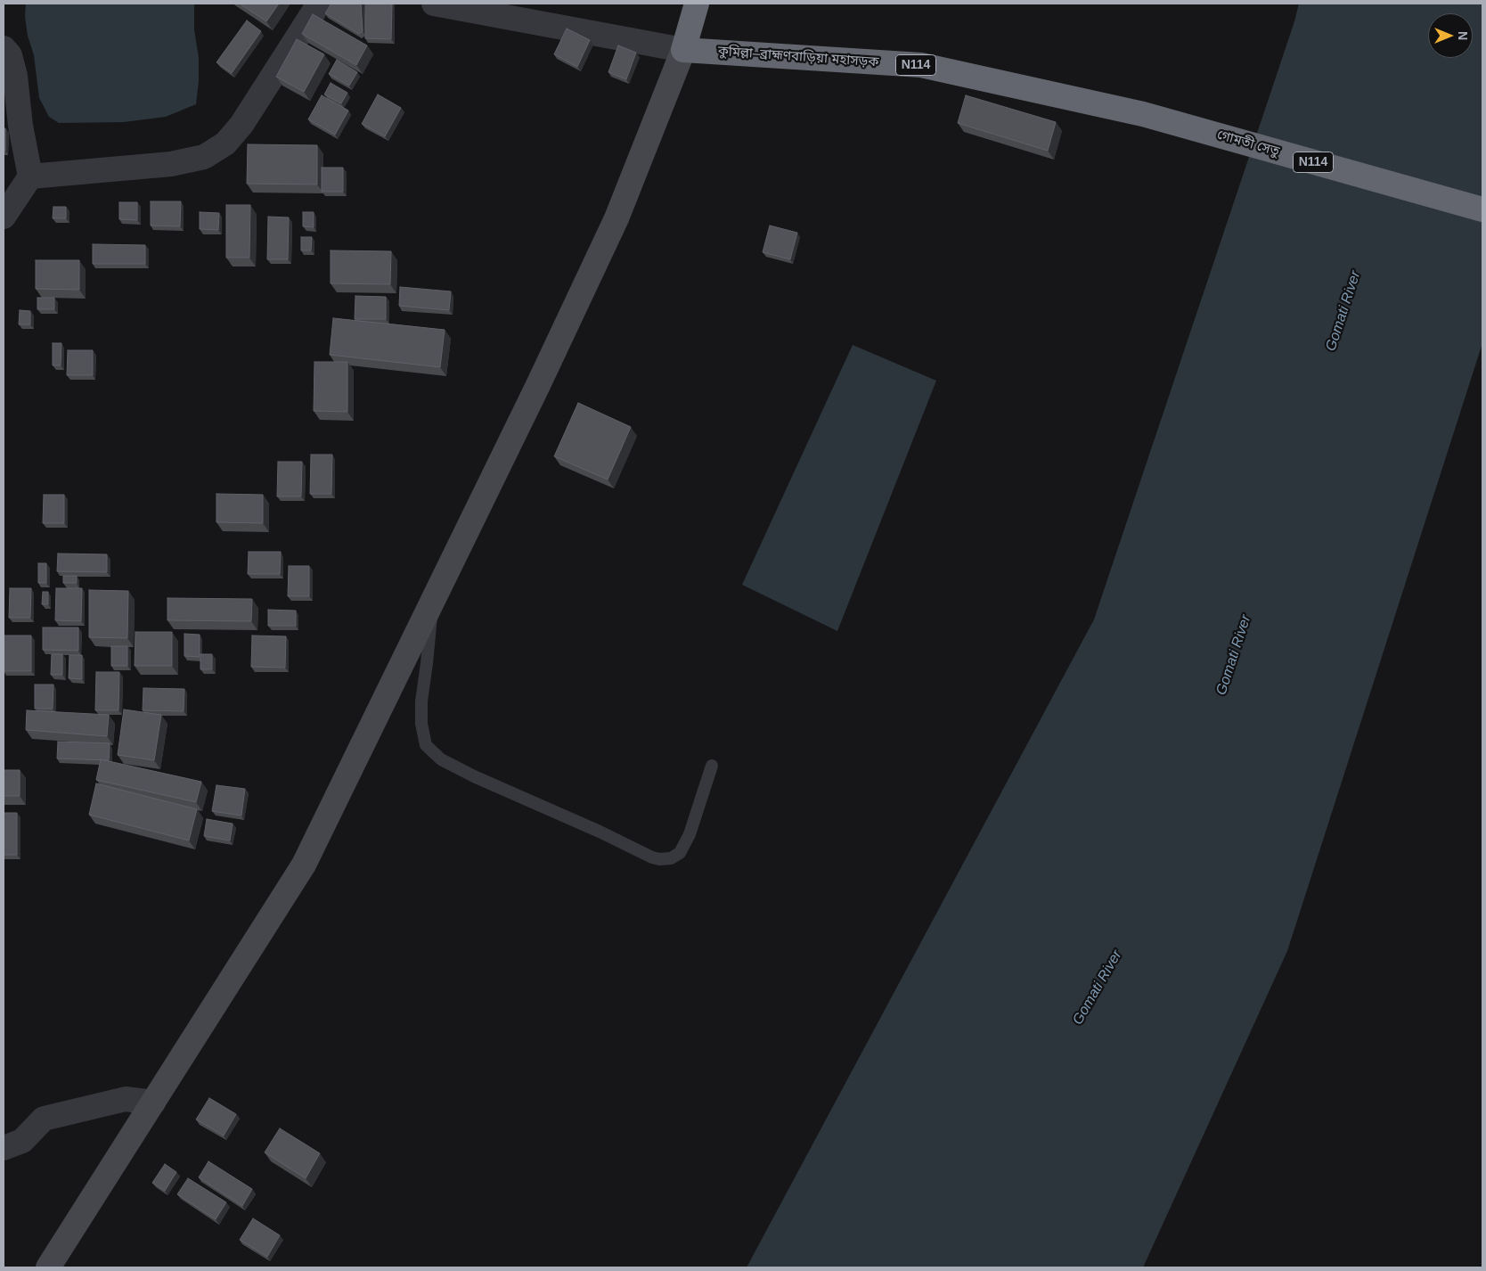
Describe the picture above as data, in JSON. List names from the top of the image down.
{
  "streets": {
    "highway": ["কুমিল্লা–ব্রাহ্মণবাড়িয়া মহাসড়ক", "N114", "গোমতী সেতু"]
  },
  "crossings": [
    ["কুমিল্লা–ব্রাহ্মণবাড়িয়া মহাসড়ক", "গোমতী সেতু"]
  ],
  "water": ["Gomati River"],
  "north": "right"
}
